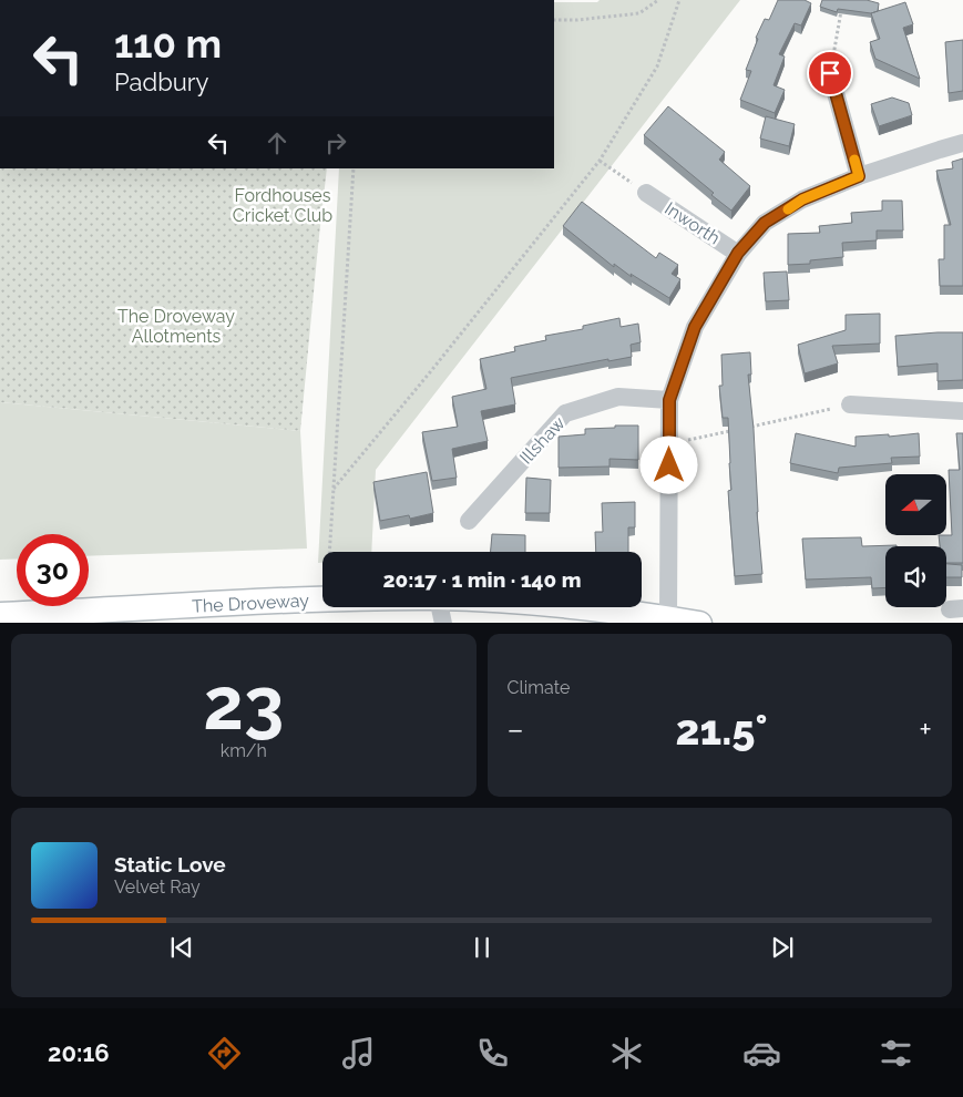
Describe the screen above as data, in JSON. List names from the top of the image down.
{
  "streets": {
    "street": ["Inworth", "Illshaw", "The Droveway"]
  },
  "parks": ["Fordhouses Cricket Club", "The Droveway Allotments"],
  "north": "left",
  "page": {
    "turn": ["110 m", "Padbury"],
    "limit": "30",
    "trip": "20:17 · 1 min · 140 m",
    "tile": [
      ["23", "km/h"],
      "Climate"
    ],
    "heat": ["−", "21.5°", "+"],
    "song": ["Static Love", "Velvet Ray"],
    "tabs": "20:16"
  }
}
